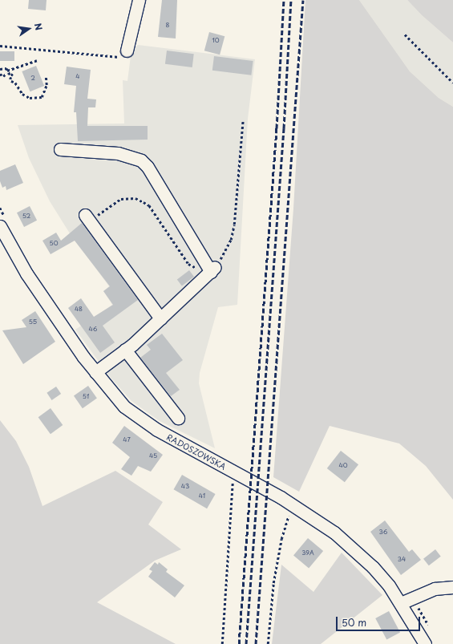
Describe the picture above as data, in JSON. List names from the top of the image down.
{
  "streets": {
    "street": ["RADOSZOWSKA"]
  },
  "house_numbers": [
    "8",
    "10",
    "4",
    "2",
    "52",
    "50",
    "48",
    "55",
    "46",
    "51",
    "47",
    "45",
    "40",
    "43",
    "41",
    "36",
    "39A",
    "34"
  ],
  "scale_bar": "50 m",
  "north": "right"
}
